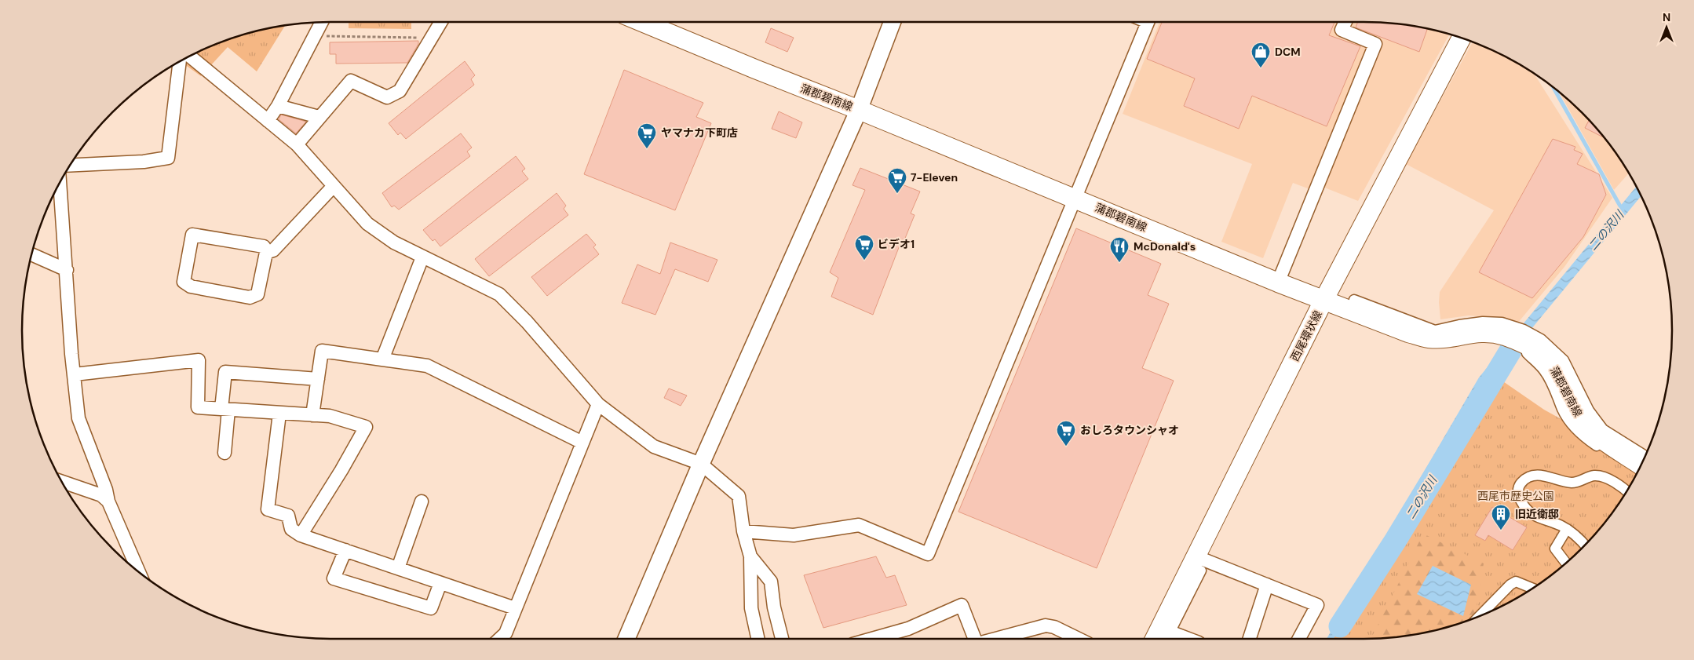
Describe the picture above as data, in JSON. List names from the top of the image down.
{
  "streets": {
    "main road": ["蒲郡碧南線", "西尾環状線"]
  },
  "crossings": [
    ["蒲郡碧南線", "西尾環状線"]
  ],
  "water": ["二の沢川"],
  "parks": ["西尾市歴史公園"],
  "places": {
    "shop": ["DCM"],
    "supermarket": [
      "ヤマナカ下町店",
      "7-Eleven",
      "ビデオ1",
      "おしろタウンシャオ"
    ],
    "restaurant": ["McDonald's"],
    "building": ["旧近衛邸"]
  },
  "north": "top"
}
